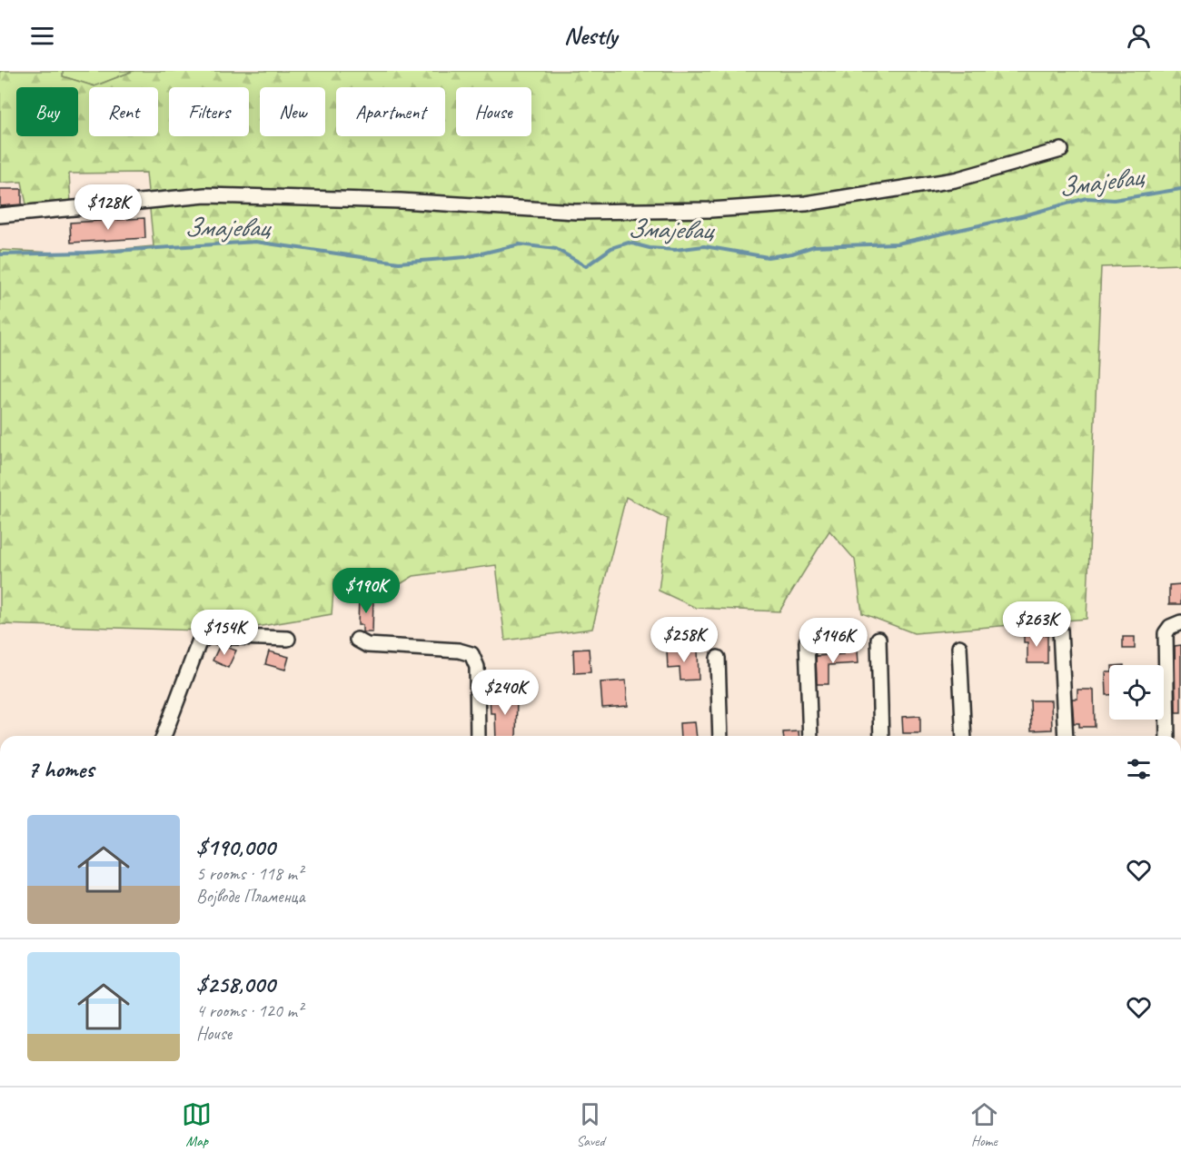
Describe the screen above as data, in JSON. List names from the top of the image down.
{
  "water": ["Змајевац"],
  "page": {
    "header": "Nestly",
    "chip": [
      "Buy",
      "Rent",
      "Filters",
      "New",
      "Apartment",
      "House"
    ],
    "price": [
      "$128K",
      "$190K",
      "$263K",
      "$154K",
      "$258K",
      "$146K",
      "$240K"
    ],
    "heading": "7 homes",
    "list": [
      {
        "name": "$190,000",
        "note": "5 rooms · 118 m² · Војводе Пламенца"
      },
      {
        "name": "$258,000",
        "note": "4 rooms · 120 m² · House"
      }
    ],
    "tabs": ["Map", "Saved", "Home"]
  }
}
